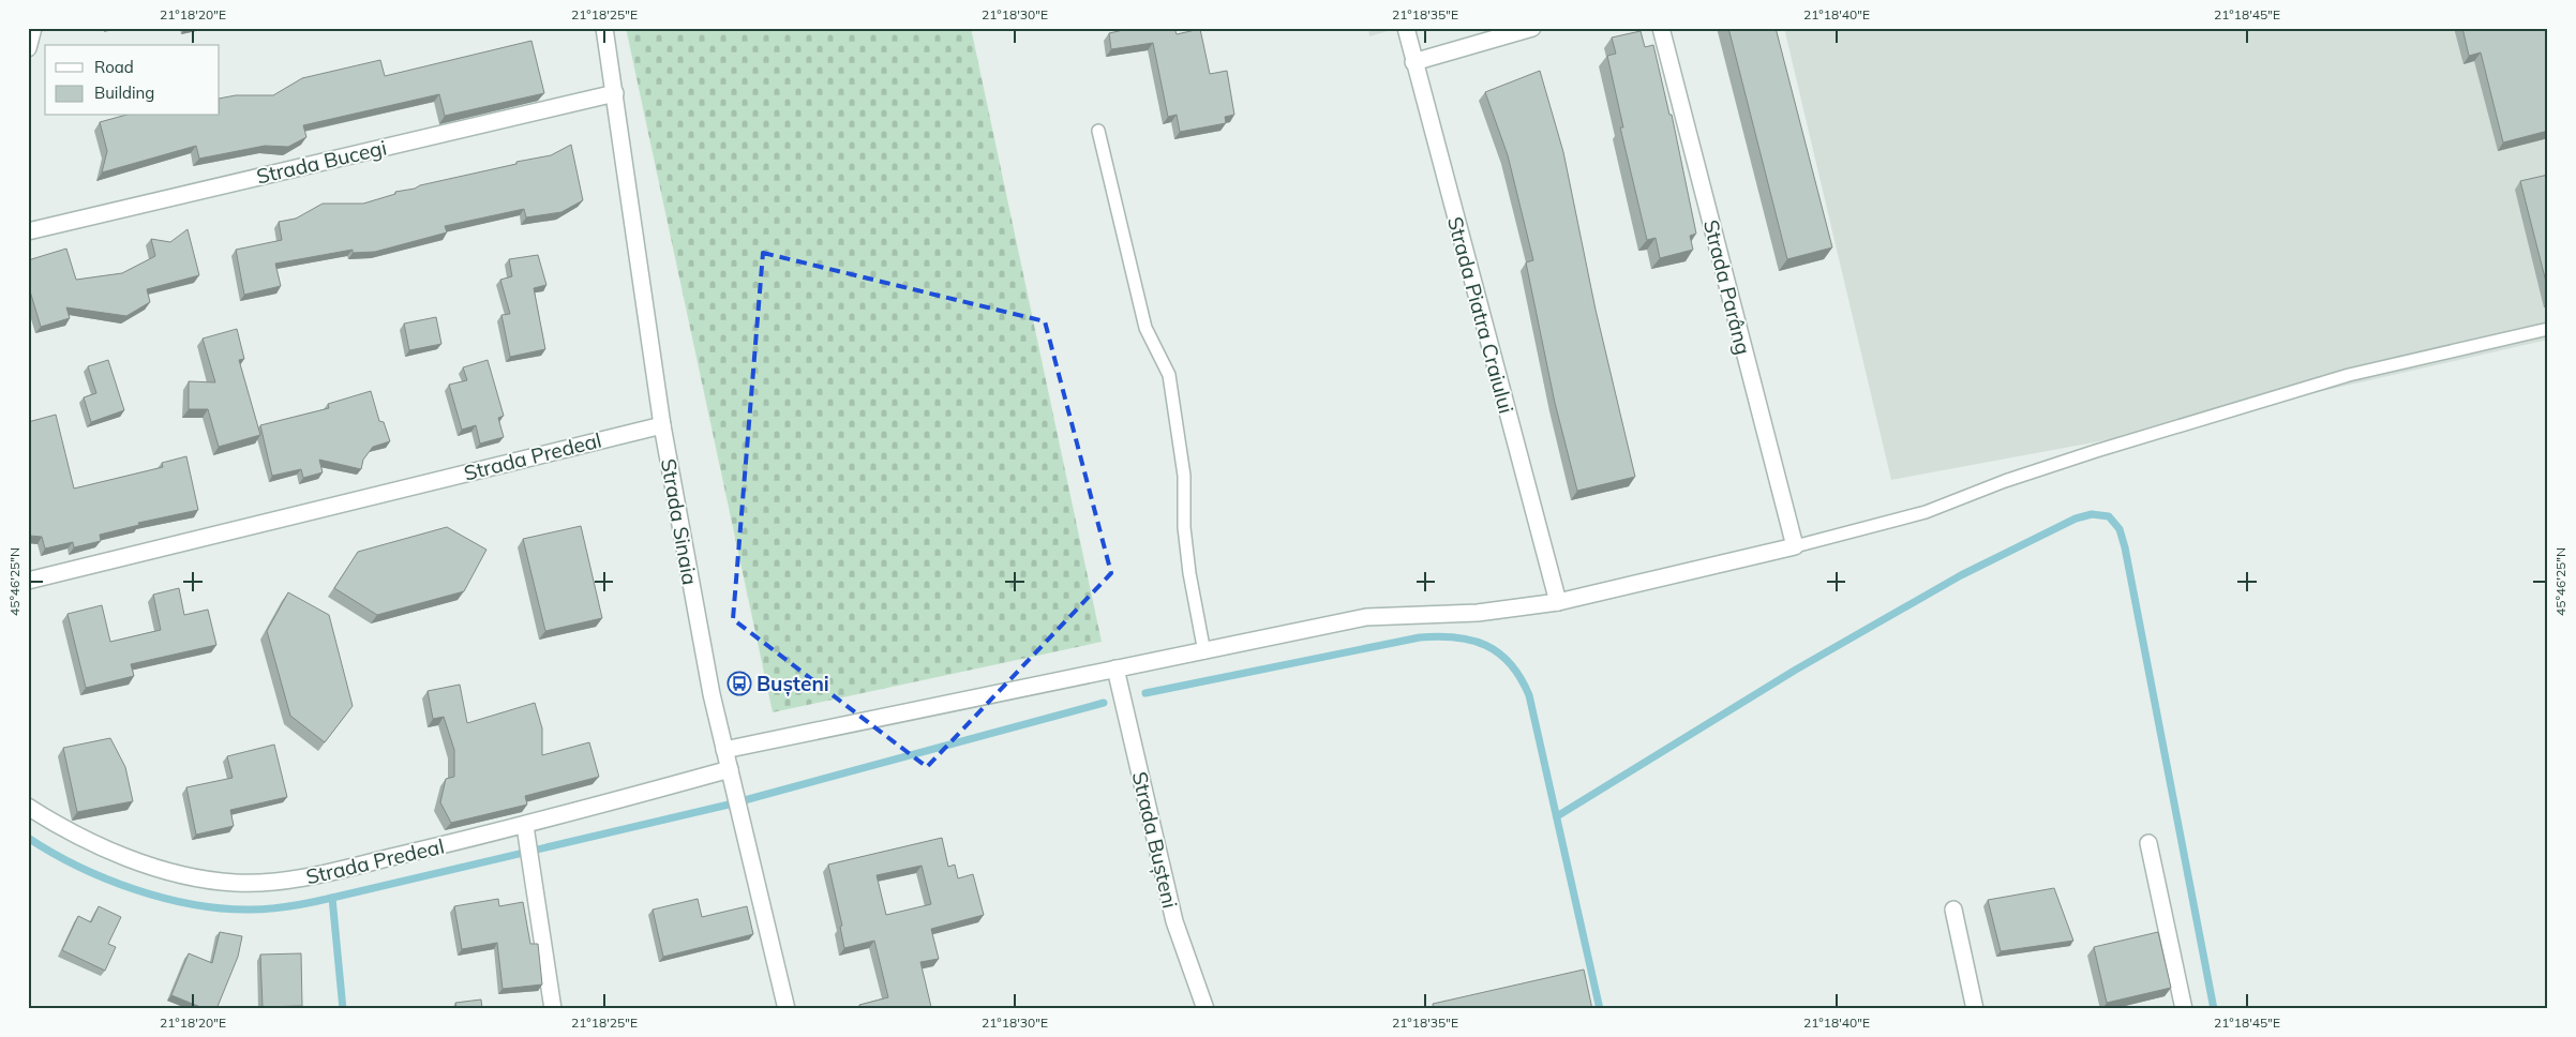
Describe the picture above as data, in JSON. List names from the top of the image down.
{
  "streets": {
    "street": [
      "Strada Bucegi",
      "Strada Parâng",
      "Strada Piatra Craiului",
      "Strada Predeal",
      "Strada Sinaia",
      "Strada Bușteni"
    ]
  },
  "crossings": [
    ["Strada Bucegi", "Strada Sinaia"],
    ["Strada Predeal", "Strada Sinaia"]
  ],
  "places": {
    "bus stop": ["Bușteni"]
  },
  "legend": ["Road", "Building"],
  "coordinates": [
    "21°18'20\"E",
    "21°18'25\"E",
    "21°18'30\"E",
    "21°18'35\"E",
    "21°18'40\"E",
    "21°18'45\"E",
    "45°46'25\"N"
  ]
}
